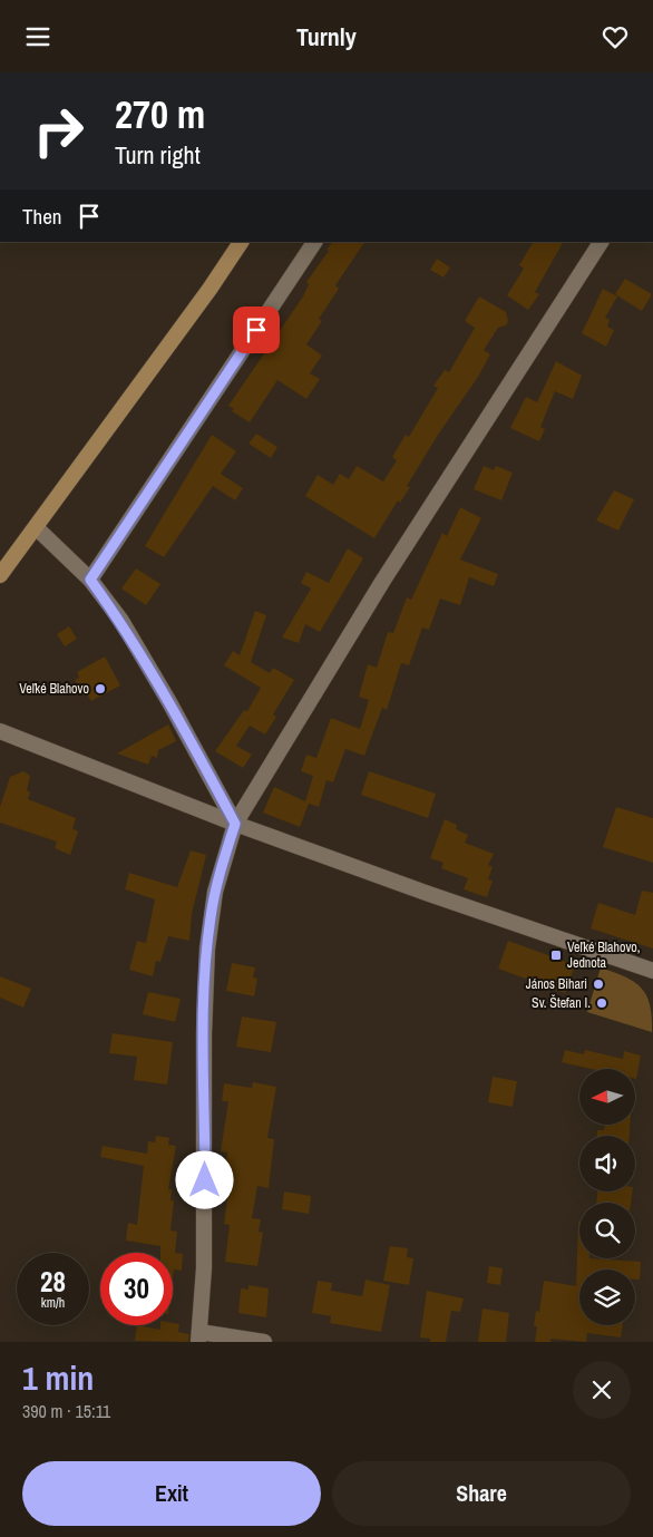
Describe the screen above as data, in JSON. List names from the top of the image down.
{
  "places": {
    "other": ["Veľké Blahovo", "János Bihari", "Sv. Štefan I."],
    "transit": ["Veľké Blahovo, Jednota"]
  },
  "north": "left",
  "page": {
    "header": "Turnly",
    "turn": ["270 m", "Turn right"],
    "then": "Then",
    "speed": "28 km/h",
    "limit": "30",
    "heading": ["1 min", "390 m · 15:11"],
    "buttons": ["Exit", "Share"]
  }
}
